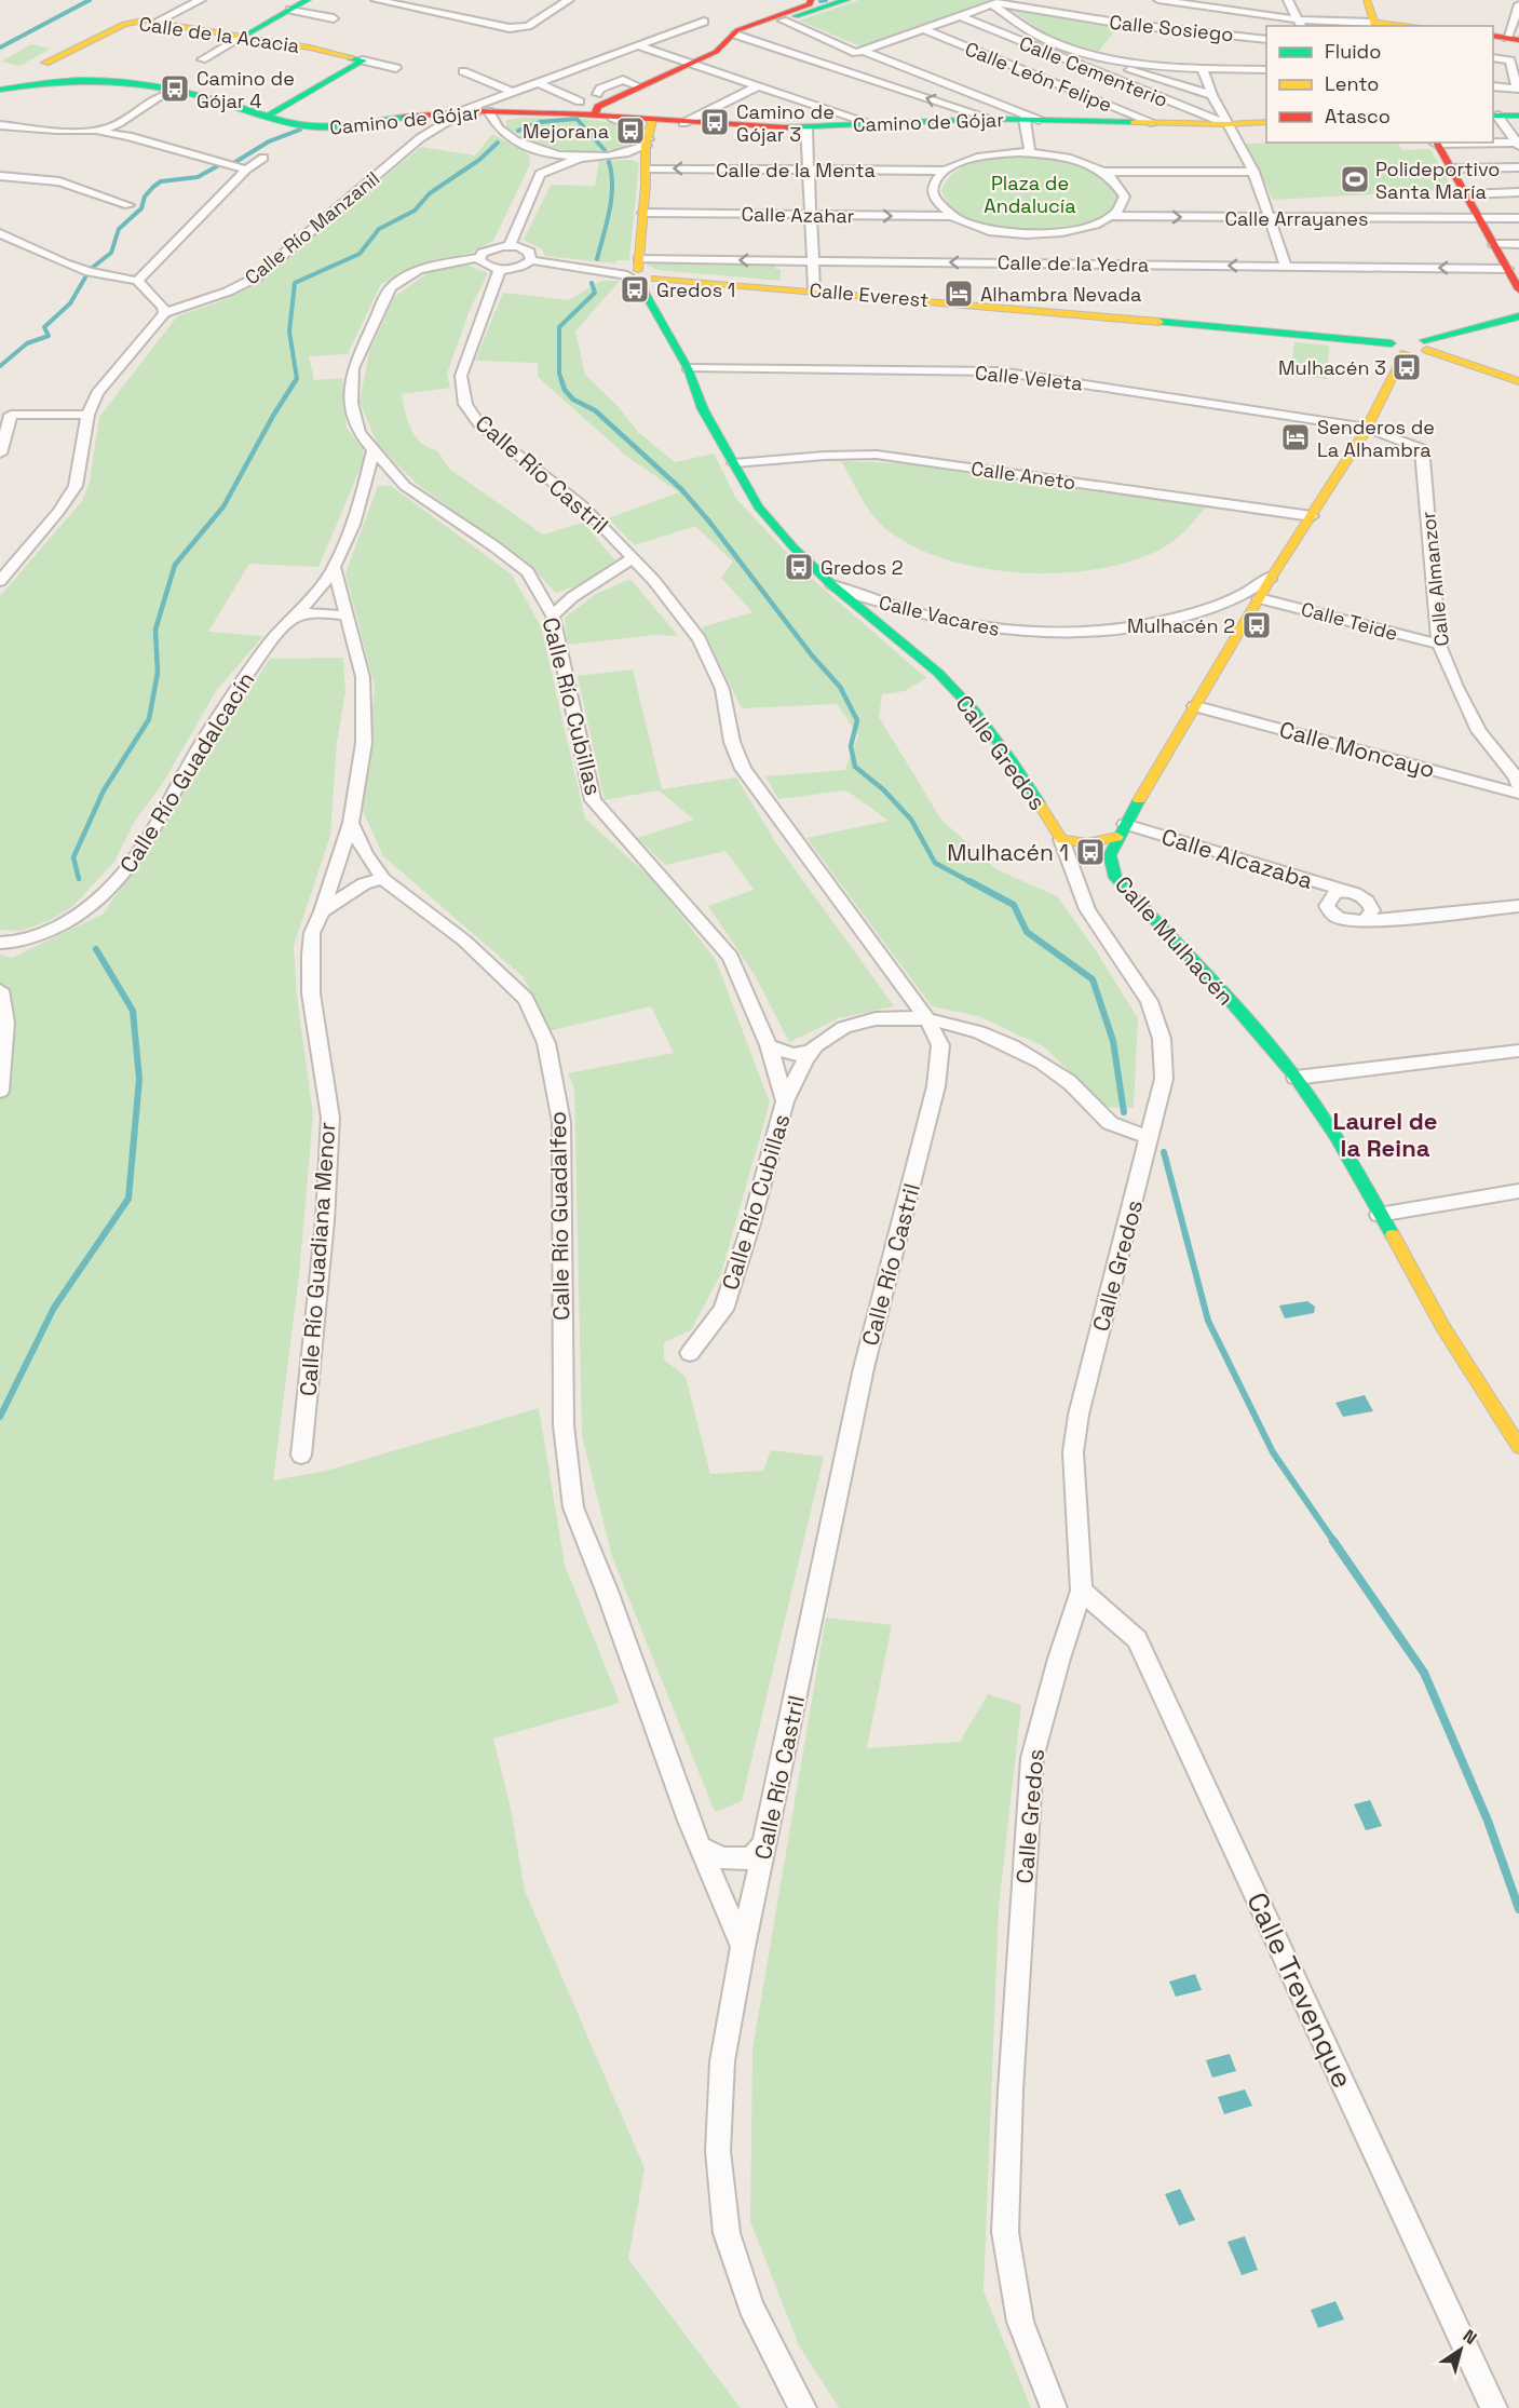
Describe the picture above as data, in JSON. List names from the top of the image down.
{
  "streets": {
    "street": [
      "Calle Sosiego",
      "Calle de la Acacia",
      "Calle Cementerio",
      "Calle León Felipe",
      "Camino de Gójar",
      "Calle de la Menta",
      "Calle Azahar",
      "Calle Arrayanes",
      "Calle Río Manzanil",
      "Calle de la Yedra",
      "Calle Everest",
      "Calle Veleta",
      "Calle Río Castril",
      "Calle Aneto",
      "Calle Almanzor",
      "Calle Vacares",
      "Calle Teide",
      "Calle Río Cubillas",
      "Calle Moncayo",
      "Calle Gredos",
      "Calle Río Guadalcacín",
      "Calle Alcazaba",
      "Calle Mulhacén",
      "Calle Río Guadalfeo",
      "Calle Río Guadiana Menor",
      "Calle Trevenque"
    ]
  },
  "crossings": [
    ["Calle Cementerio", "Camino de Gójar"],
    ["Calle León Felipe", "Camino de Gójar"],
    ["Camino de Gójar", "Calle Río Manzanil"],
    ["Calle de la Yedra", "Calle Everest"],
    ["Calle de la Yedra", "Calle Gredos"],
    ["Calle Everest", "Calle Gredos"],
    ["Calle Veleta", "Calle Gredos"],
    ["Calle Veleta", "Calle Mulhacén"],
    ["Calle Río Castril", "Calle Río Guadalfeo"],
    ["Calle Aneto", "Calle Gredos"],
    ["Calle Aneto", "Calle Mulhacén"],
    ["Calle Almanzor", "Calle Teide"],
    ["Calle Vacares", "Calle Gredos"],
    ["Calle Vacares", "Calle Mulhacén"],
    ["Calle Teide", "Calle Mulhacén"],
    ["Calle Río Cubillas", "Calle Río Guadalcacín"],
    ["Calle Moncayo", "Calle Mulhacén"],
    ["Calle Gredos", "Calle Trevenque"],
    ["Calle Alcazaba", "Calle Mulhacén"],
    ["Calle Río Guadalfeo", "Calle Río Guadiana Menor"]
  ],
  "districts": ["Laurel de la Reina"],
  "parks": ["Plaza de Andalucía"],
  "places": {
    "bus stop": [
      "Camino de Gójar 4",
      "Camino de Gójar 3",
      "Mejorana",
      "Gredos 1",
      "Mulhacén 3",
      "Gredos 2",
      "Mulhacén 2",
      "Mulhacén 1"
    ],
    "sports": ["Polideportivo Santa María"],
    "hotel": ["Alhambra Nevada", "Senderos de La Alhambra"]
  },
  "legend": ["Fluido", "Lento", "Atasco"],
  "north": "top right"
}
